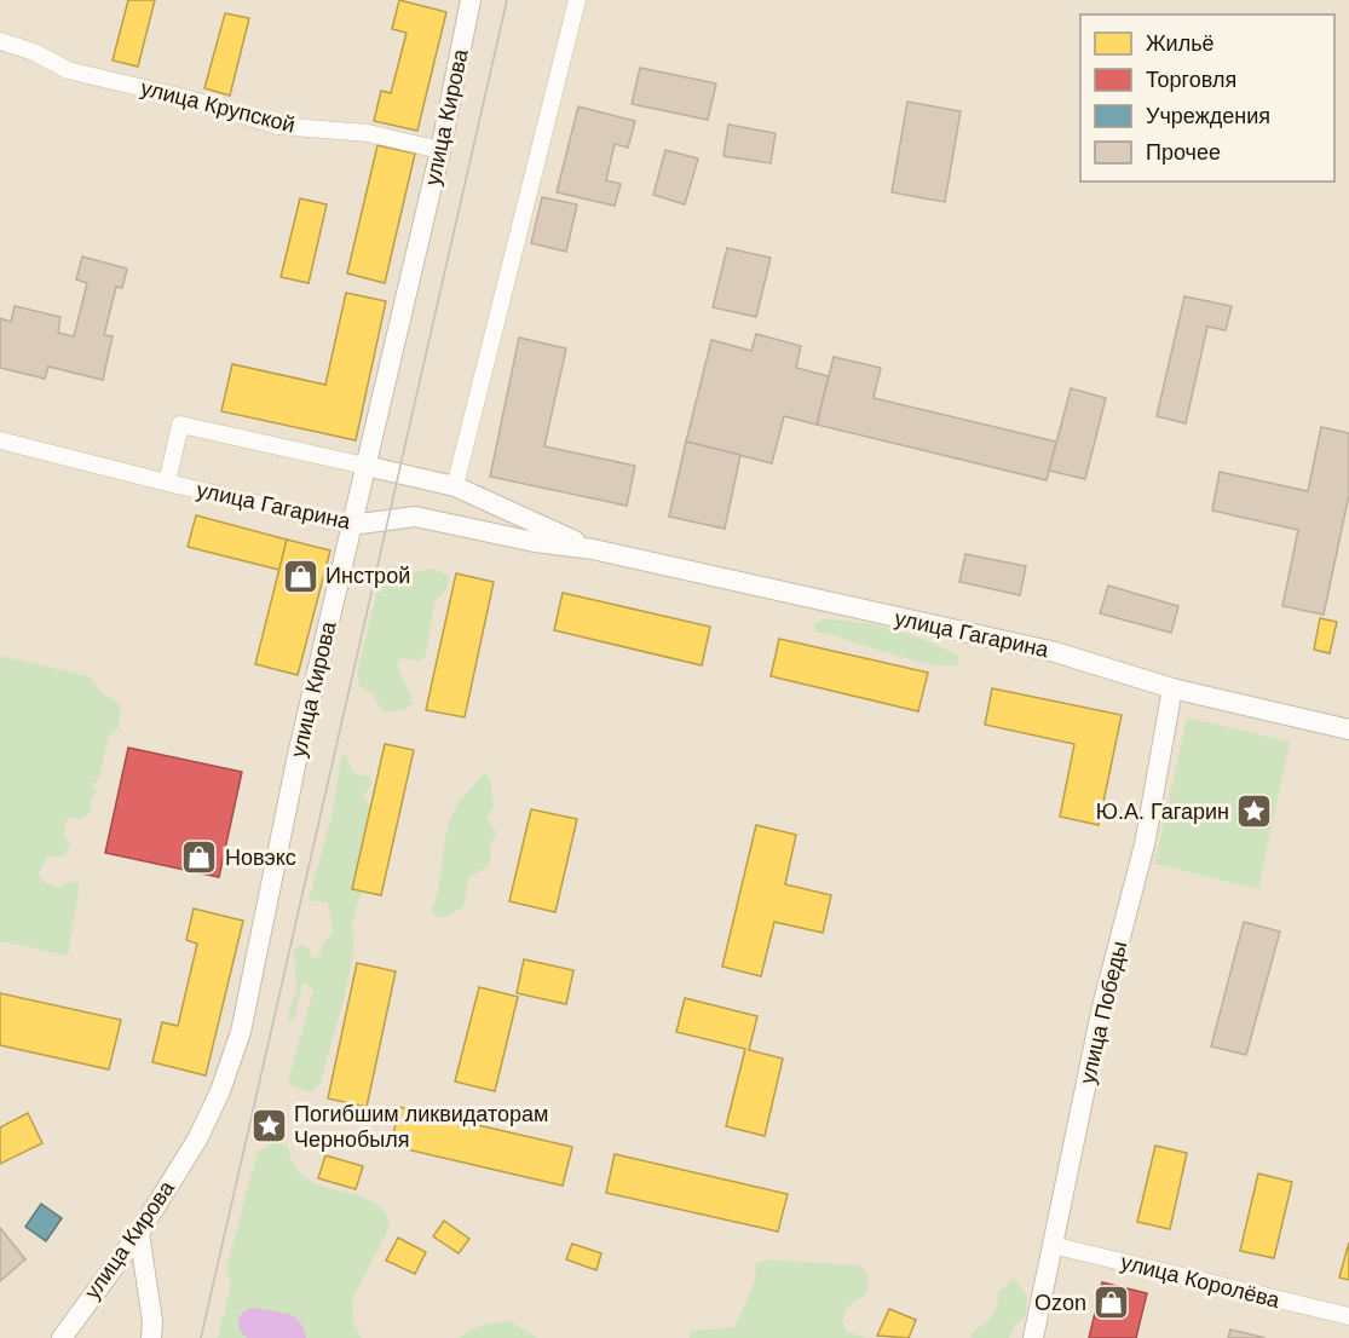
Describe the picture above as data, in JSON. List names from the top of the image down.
{
  "streets": {
    "street": [
      "улица Крупской",
      "улица Кирова",
      "улица Гагарина",
      "улица Победы",
      "улица Королёва"
    ]
  },
  "crossings": [
    ["улица Крупской", "улица Кирова"],
    ["улица Кирова", "улица Гагарина"],
    ["улица Гагарина", "улица Победы"],
    ["улица Победы", "улица Королёва"]
  ],
  "places": {
    "shop": ["Инстрой", "Новэкс", "Ozon"],
    "place": ["Ю.А. Гагарин", "Погибшим ликвидаторам Чернобыля"]
  },
  "legend": [
    "Жильё",
    "Торговля",
    "Учреждения",
    "Прочее"
  ]
}
